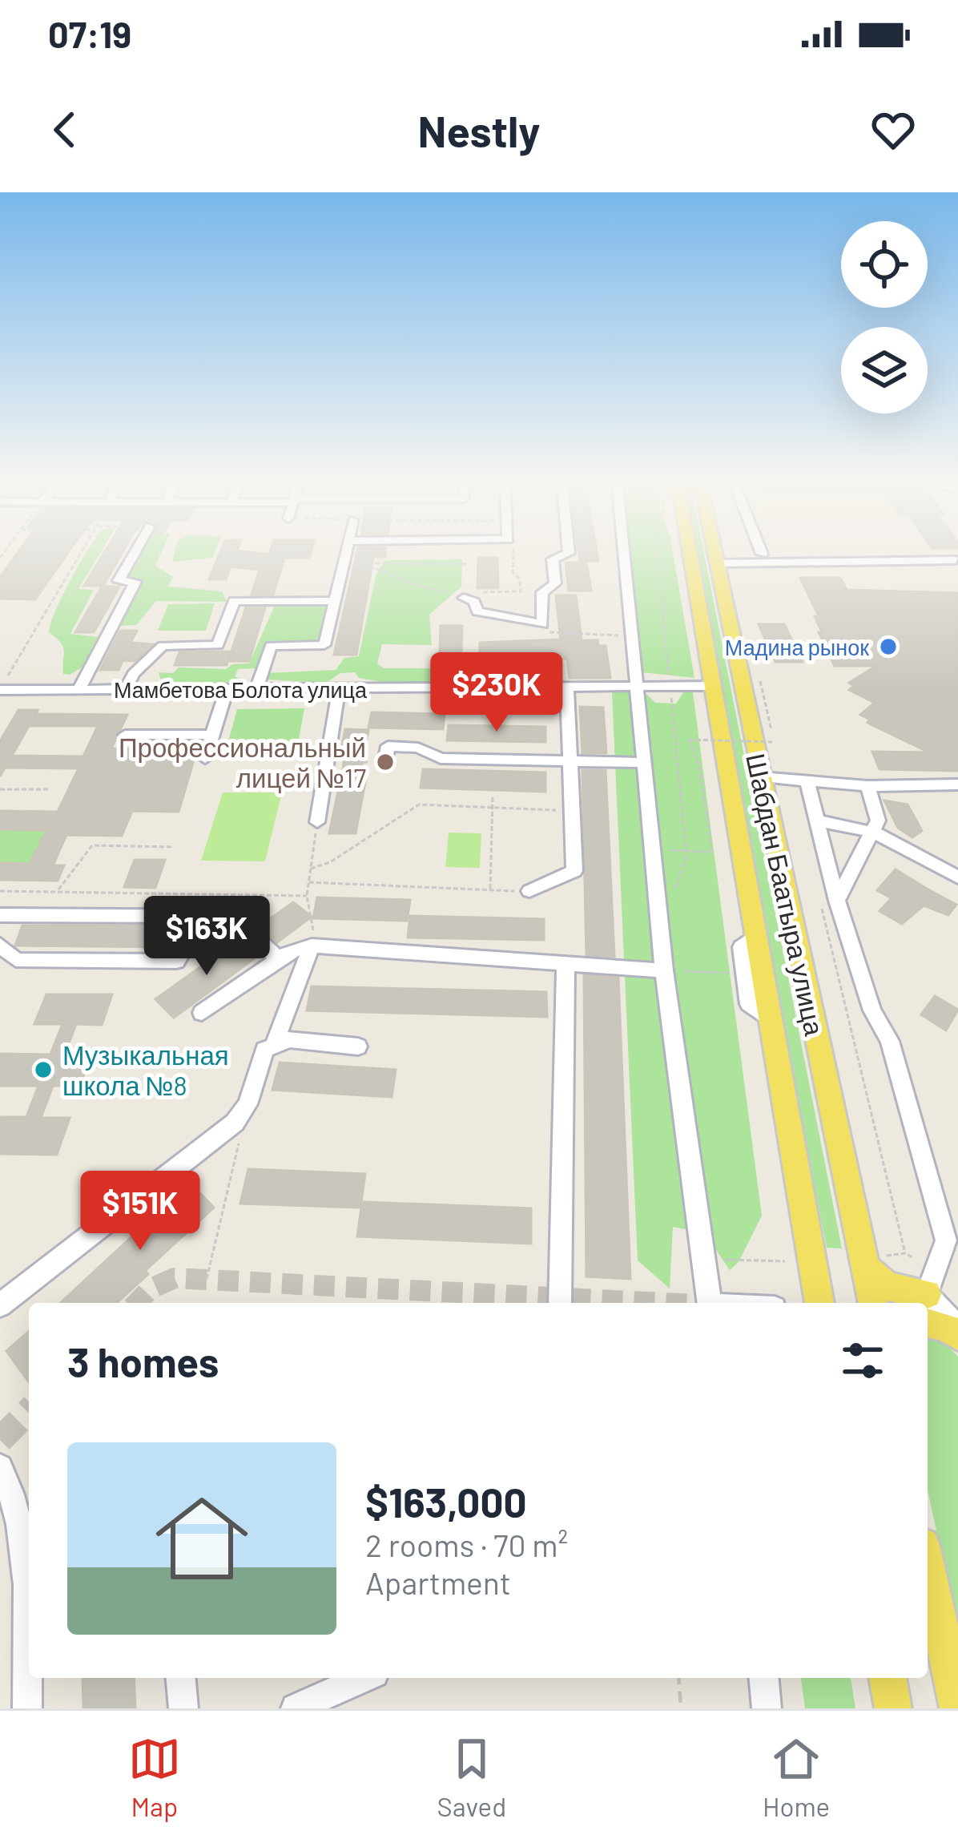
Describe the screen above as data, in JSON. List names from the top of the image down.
{
  "streets": {
    "main road": ["Шабдан Баатыра улица"],
    "street": ["Мамбетова Болота улица"]
  },
  "crossings": [
    ["Мамбетова Болота улица", "Шабдан Баатыра улица"]
  ],
  "places": ["Мадина рынок", "Профессиональный лицей №17", "Музыкальная школа №8"],
  "page": {
    "status": "07:19",
    "header": "Nestly",
    "price": ["$230K", "$163K", "$151K"],
    "heading": "3 homes",
    "list": [
      {
        "name": "$163,000",
        "note": "2 rooms · 70 m² · Apartment"
      }
    ],
    "tabs": ["Map", "Saved", "Home"]
  }
}
